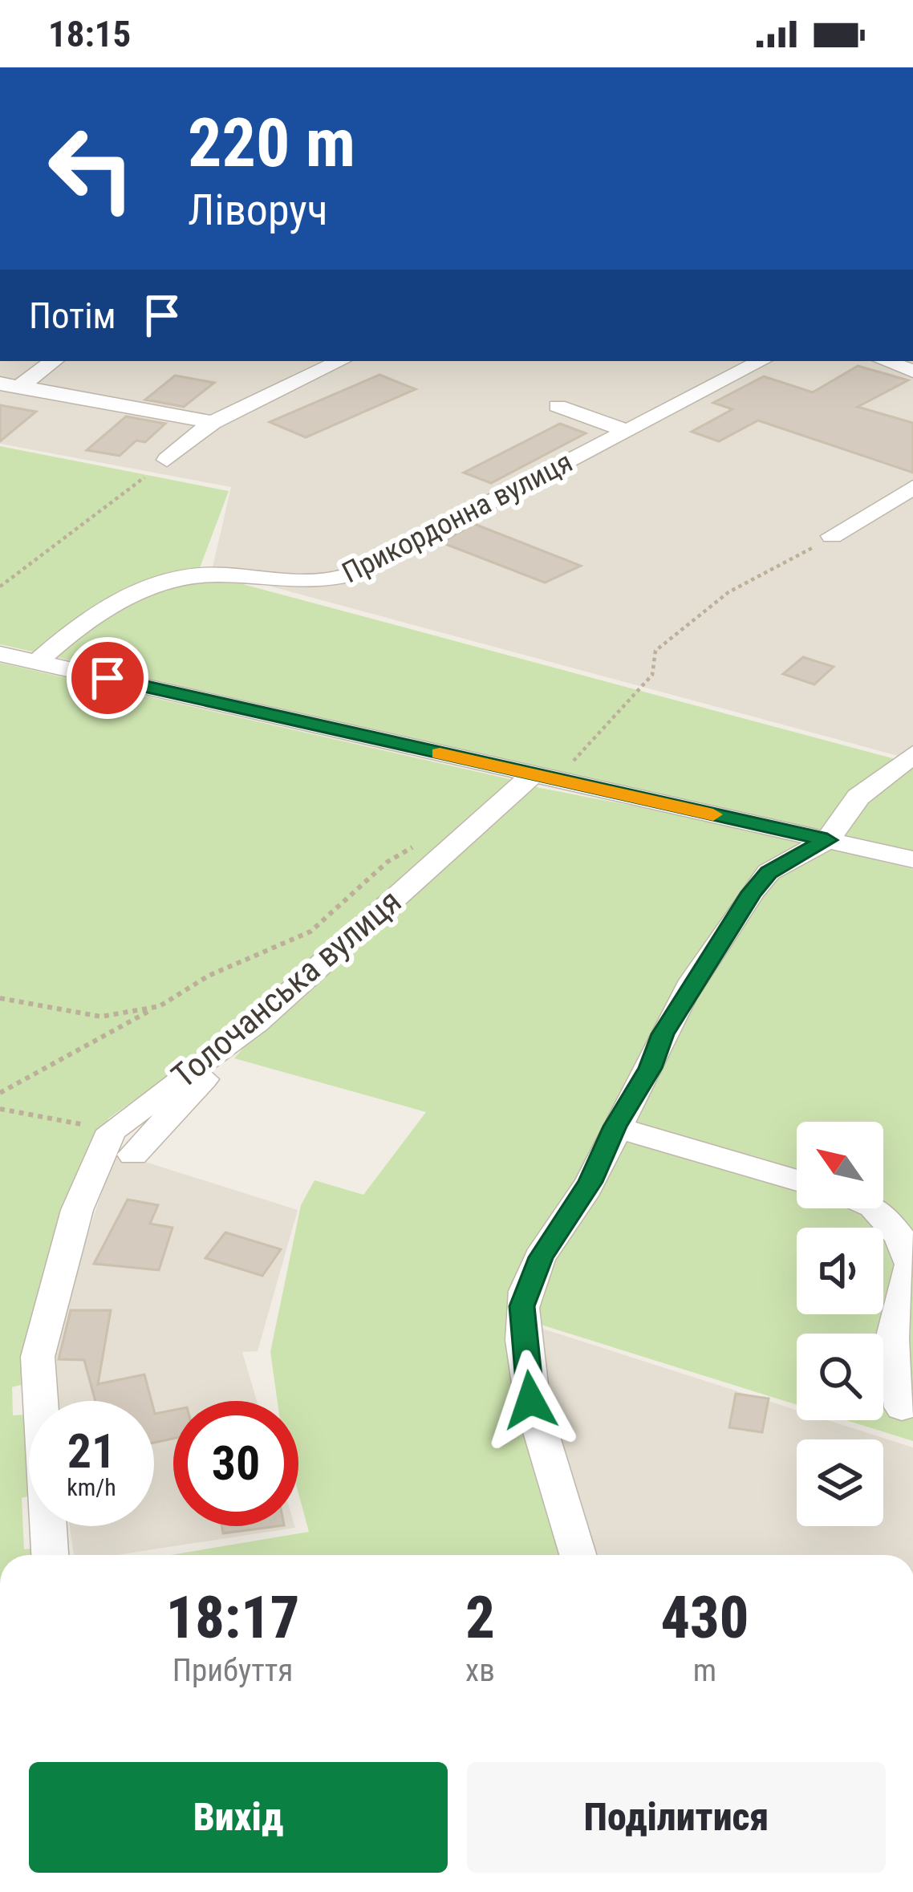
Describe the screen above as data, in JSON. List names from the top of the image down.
{
  "streets": {
    "street": ["Прикордонна вулиця", "Толочанська вулиця"]
  },
  "north": "top left",
  "page": {
    "status": "18:15",
    "turn": ["220 m", "Ліворуч"],
    "then": "Потім",
    "speed": "21 km/h",
    "limit": "30",
    "eta": [
      "18:17",
      "Прибуття",
      "2",
      "хв",
      "430",
      "m"
    ],
    "buttons": ["Вихід", "Поділитися"]
  }
}
